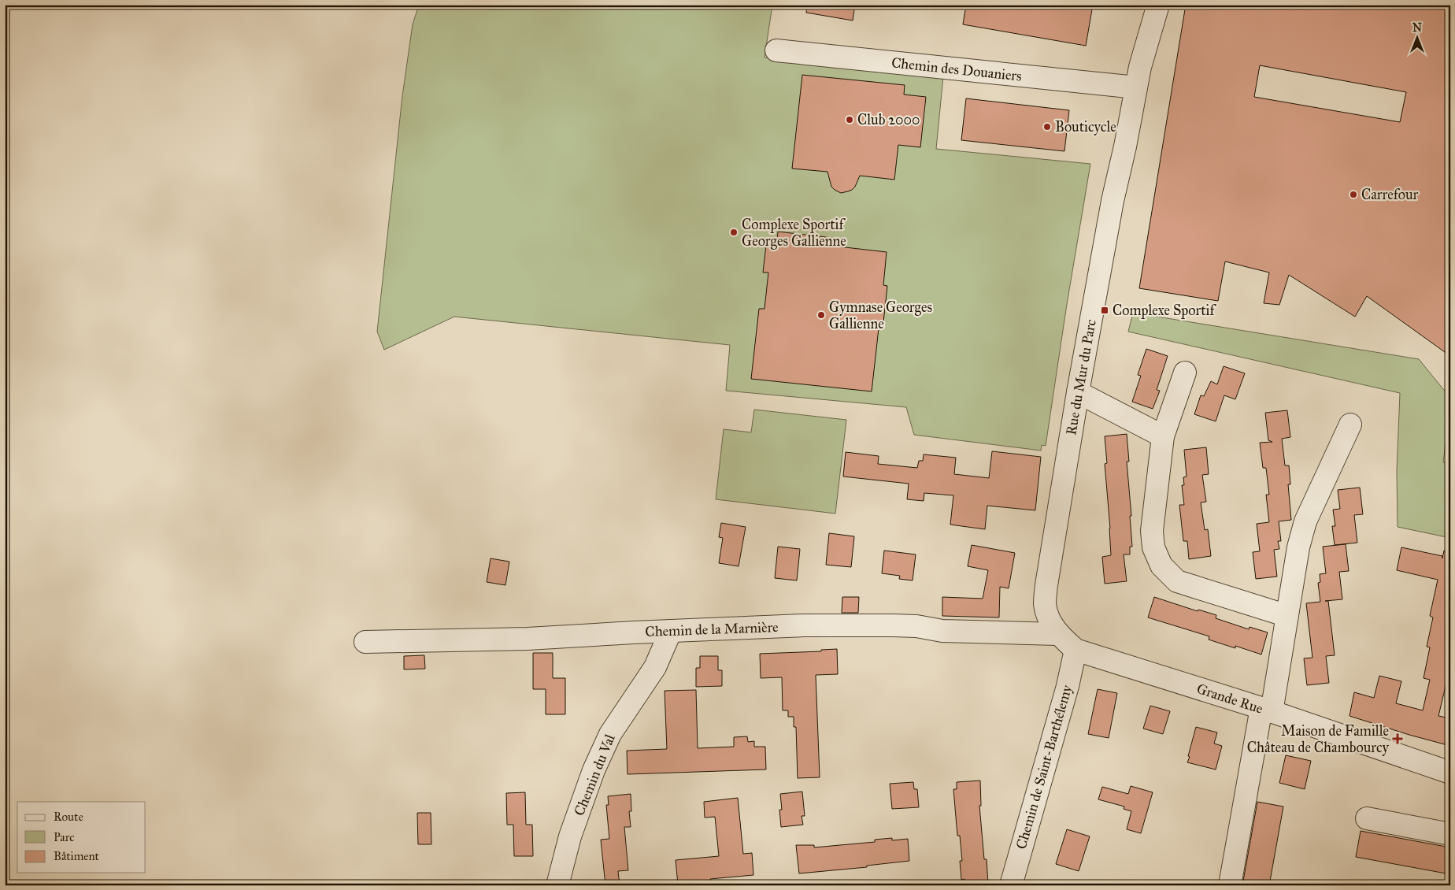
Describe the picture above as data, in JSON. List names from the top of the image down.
{
  "streets": {
    "street": [
      "Chemin des Douaniers",
      "Rue du Mur du Parc",
      "Chemin de la Marnière",
      "Grande Rue",
      "Chemin de Saint-Barthélemy",
      "Chemin du Val"
    ]
  },
  "crossings": [
    ["Chemin des Douaniers", "Rue du Mur du Parc"],
    ["Rue du Mur du Parc", "Chemin de la Marnière"],
    ["Rue du Mur du Parc", "Grande Rue"],
    ["Chemin de la Marnière", "Grande Rue"],
    ["Chemin de la Marnière", "Chemin du Val"],
    ["Grande Rue", "Chemin de Saint-Barthélemy"]
  ],
  "places": {
    "other": [
      "Club 2000",
      "Bouticycle",
      "Carrefour",
      "Complexe Sportif Georges Gallienne",
      "Gymnase Georges Gallienne"
    ],
    "transit": ["Complexe Sportif"],
    "health": ["Maison de Famille Château de Chambourcy"]
  },
  "legend": ["Route", "Parc", "Bâtiment"],
  "north": "top"
}
